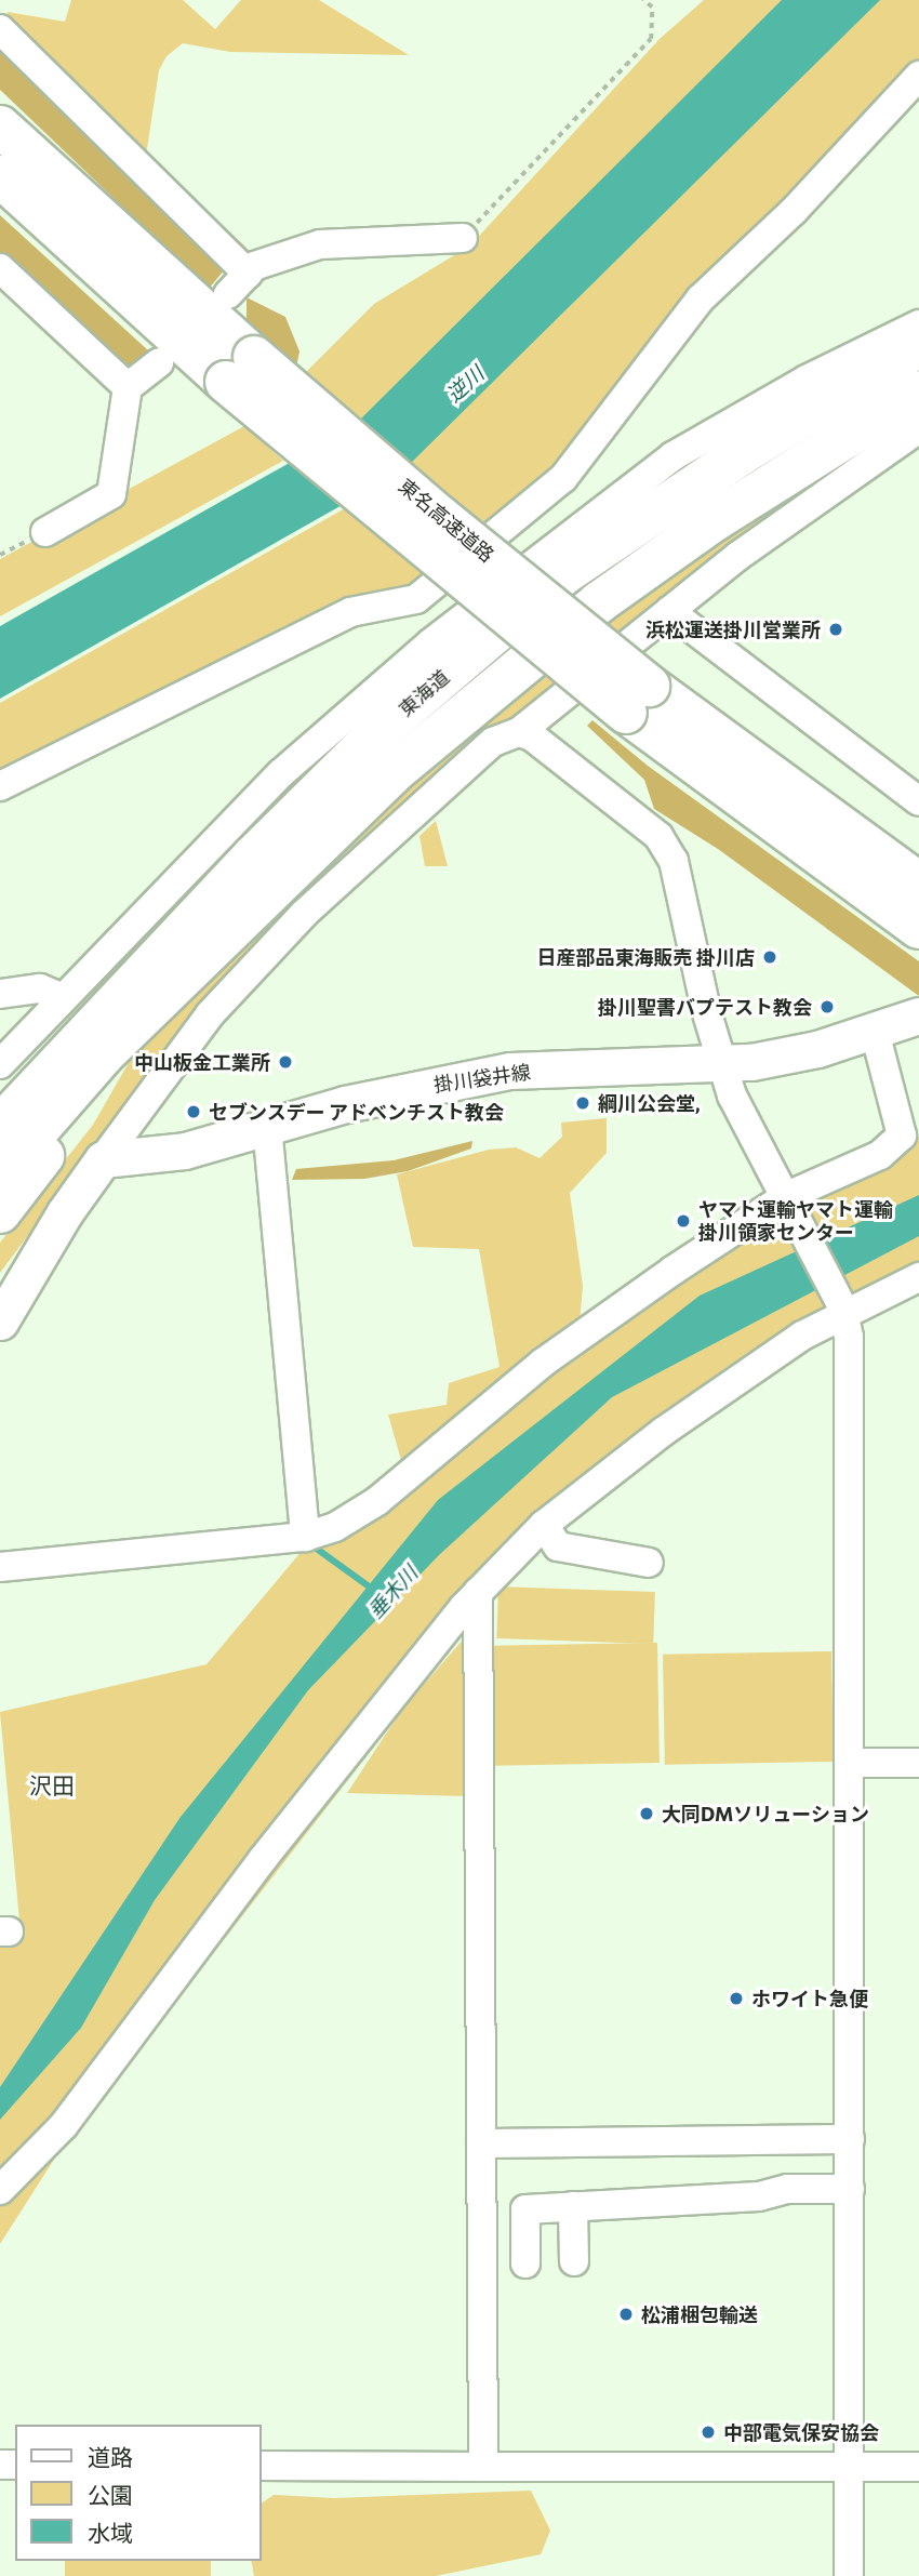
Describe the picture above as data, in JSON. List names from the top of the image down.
{
  "streets": {
    "highway": ["東名高速道路", "東海道"],
    "main road": ["掛川袋井線"]
  },
  "districts": ["沢田"],
  "water": ["逆川", "垂木川"],
  "places": [
    "浜松運送掛川営業所",
    "日産部品東海販売 掛川店",
    "掛川聖書バプテスト教会",
    "中山板金工業所",
    "綱川公会堂,",
    "セブンスデー アドベンチスト教会",
    "ヤマト運輸ヤマト運輸 掛川領家センター",
    "大同DMソリューション",
    "ホワイト急便",
    "松浦梱包輸送",
    "中部電気保安協会"
  ],
  "legend": ["道路", "公園", "水域"]
}
